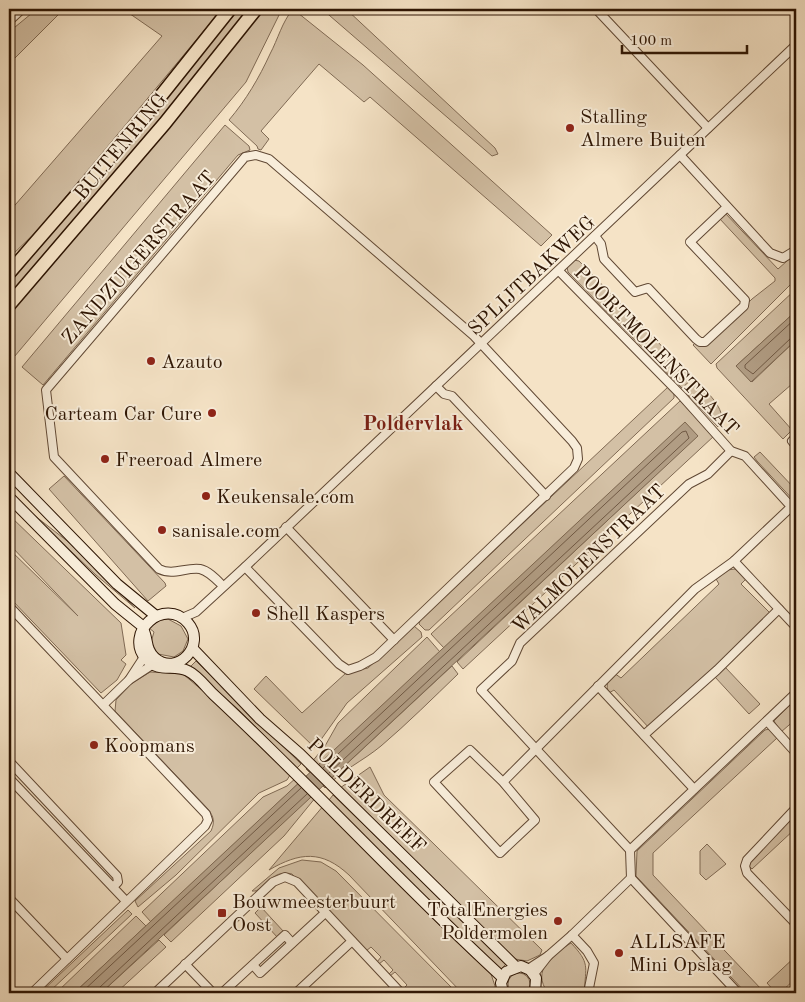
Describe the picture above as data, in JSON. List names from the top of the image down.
{
  "streets": {
    "highway": ["BUITENRING"],
    "main road": ["POLDERDREEF"],
    "street": [
      "ZANDZUIGERSTRAAT",
      "SPLIJTBAKWEG",
      "POORTMOLENSTRAAT",
      "WALMOLENSTRAAT"
    ]
  },
  "crossings": [
    ["ZANDZUIGERSTRAAT", "SPLIJTBAKWEG"],
    ["SPLIJTBAKWEG", "POORTMOLENSTRAAT"],
    ["SPLIJTBAKWEG", "POLDERDREEF"],
    ["POORTMOLENSTRAAT", "WALMOLENSTRAAT"]
  ],
  "districts": ["Poldervlak"],
  "places": {
    "other": [
      "Stalling Almere Buiten",
      "Azauto",
      "Carteam Car Cure",
      "Freeroad Almere",
      "Keukensale.com",
      "sanisale.com",
      "Shell Kaspers",
      "Koopmans",
      "TotalEnergies Poldermolen",
      "ALLSAFE Mini Opslag"
    ],
    "transit": ["Bouwmeesterbuurt Oost"]
  },
  "scale_bar": "100 m"
}
